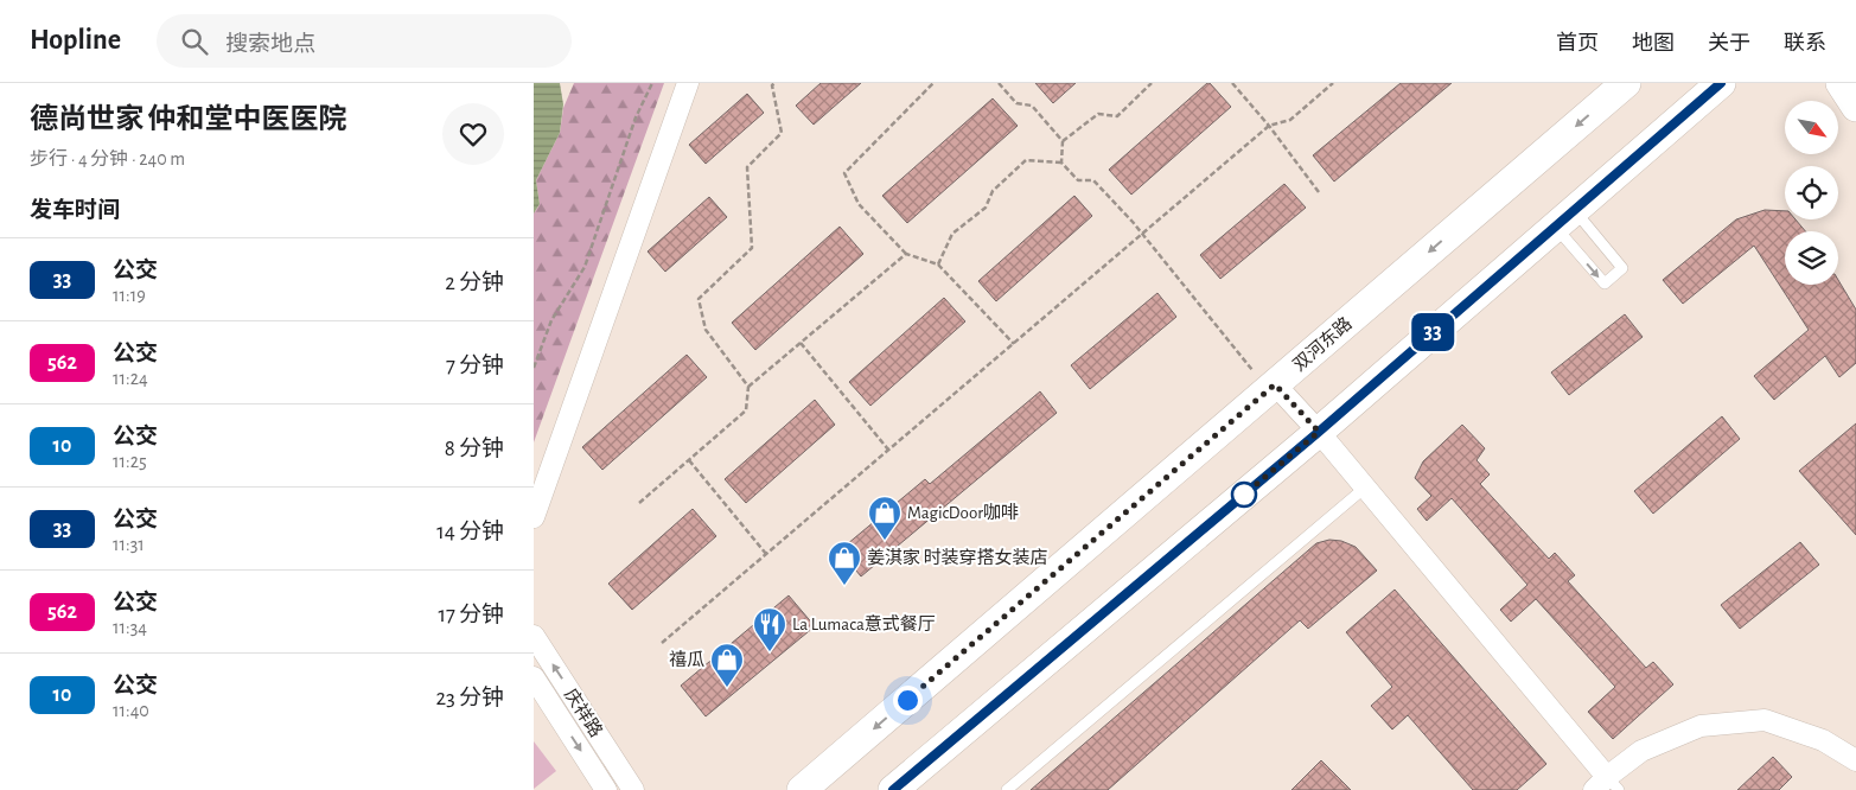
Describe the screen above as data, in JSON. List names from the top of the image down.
{
  "streets": {
    "street": ["双河东路", "庆祥路"]
  },
  "places": {
    "shop": ["MagicDoor咖啡", "姜淇家 时装穿搭女装店", "禧瓜"],
    "restaurant": ["La Lumaca意式餐厅"]
  },
  "lines": ["bus line 33"],
  "north": "bottom right",
  "page": {
    "header": "Hopline",
    "search": "搜索地点",
    "nav": [
      "首页",
      "地图",
      "关于",
      "联系"
    ],
    "heading": [
      ["德尚世家 仲和堂中医医院", "步行 · 4 分钟 · 240 m"],
      "发车时间"
    ],
    "on_map": "33",
    "list": [
      {
        "mark": "33",
        "name": "公交",
        "note": "11:19",
        "value": "2 分钟"
      },
      {
        "mark": "562",
        "name": "公交",
        "note": "11:24",
        "value": "7 分钟"
      },
      {
        "mark": "10",
        "name": "公交",
        "note": "11:25",
        "value": "8 分钟"
      },
      {
        "mark": "33",
        "name": "公交",
        "note": "11:31",
        "value": "14 分钟"
      },
      {
        "mark": "562",
        "name": "公交",
        "note": "11:34",
        "value": "17 分钟"
      },
      {
        "mark": "10",
        "name": "公交",
        "note": "11:40",
        "value": "23 分钟"
      }
    ]
  }
}
